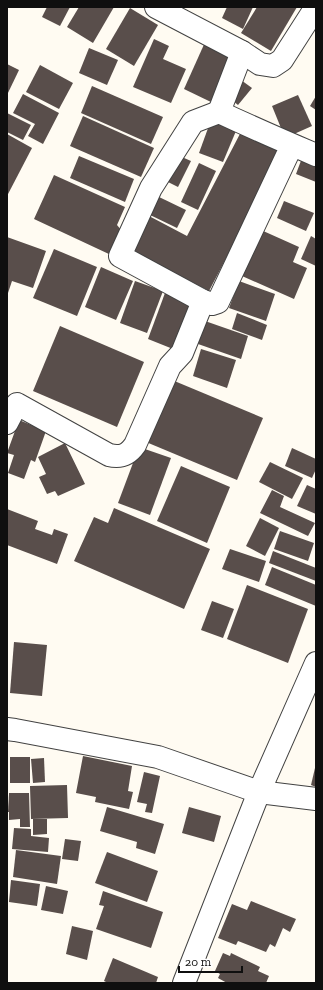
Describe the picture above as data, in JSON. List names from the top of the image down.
{
  "scale_bar": "20 m"
}
